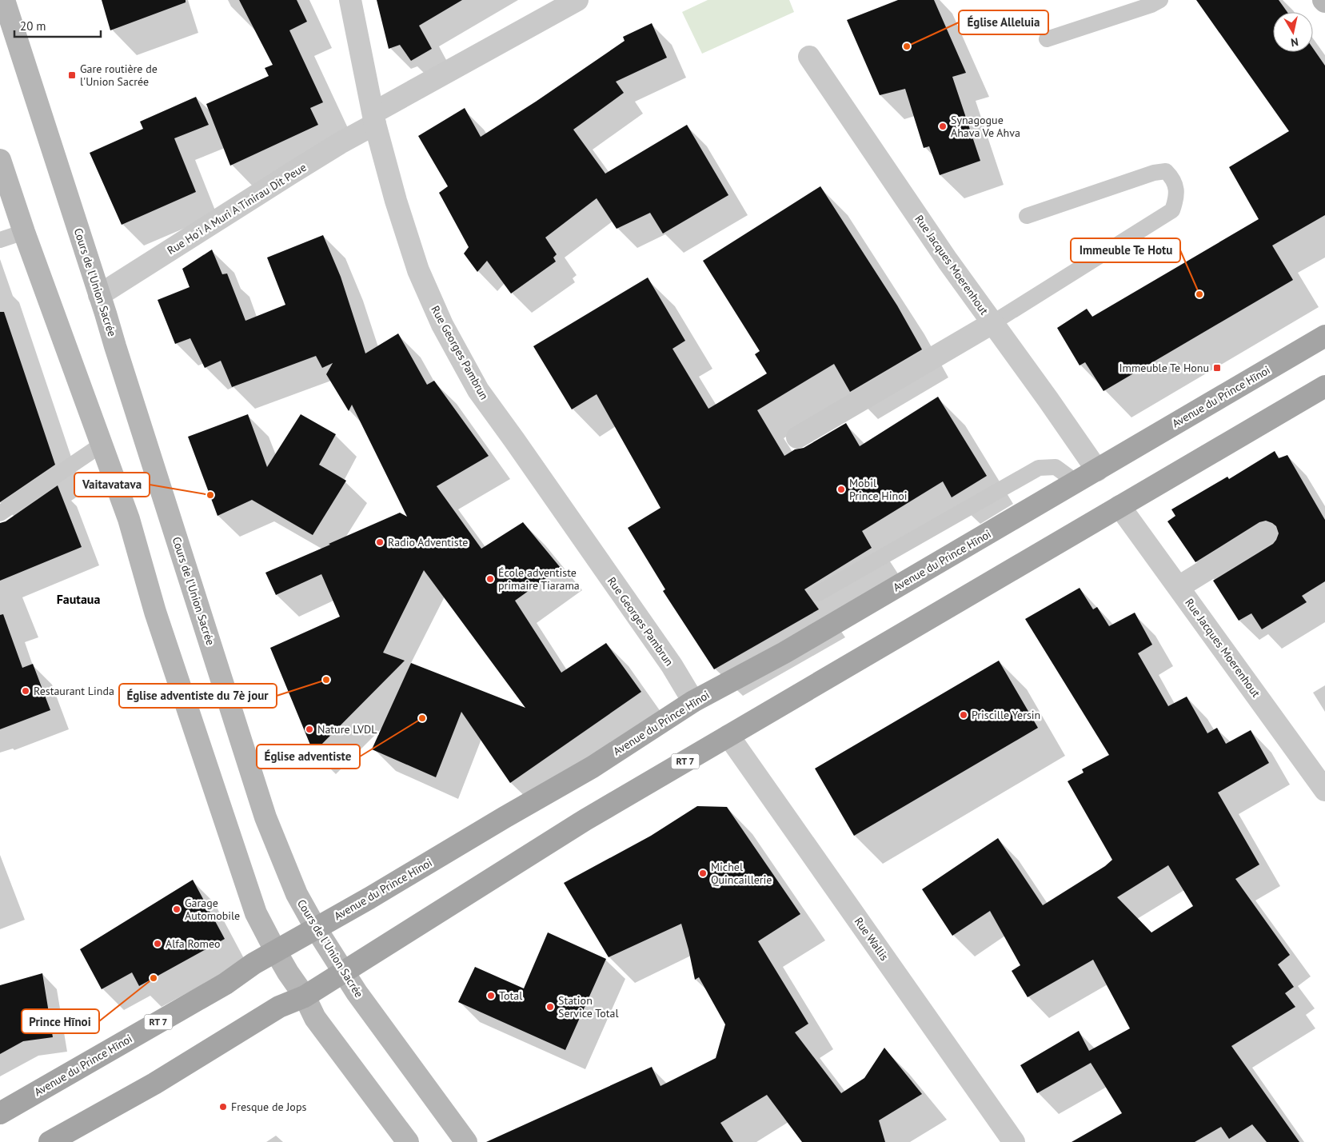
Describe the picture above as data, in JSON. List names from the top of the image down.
{
  "streets": {
    "main road": ["Cours de l'Union Sacrée", "Avenue du Prince Hīnoi", "RT 7"],
    "street": [
      "Rue Ho'i A Muri A Tinirau Dit Peue",
      "Rue Jacques Moerenhout",
      "Rue Georges Pambrun",
      "Rue Wallis"
    ]
  },
  "crossings": [
    ["Rue Ho'i A Muri A Tinirau Dit Peue", "Cours de l'Union Sacrée"],
    ["Rue Ho'i A Muri A Tinirau Dit Peue", "Rue Georges Pambrun"],
    ["Rue Jacques Moerenhout", "Avenue du Prince Hīnoi"],
    ["Rue Jacques Moerenhout", "RT 7"],
    ["Cours de l'Union Sacrée", "Avenue du Prince Hīnoi"],
    ["Cours de l'Union Sacrée", "RT 7"],
    ["Rue Georges Pambrun", "Avenue du Prince Hīnoi"],
    ["RT 7", "Rue Wallis"]
  ],
  "districts": ["Fautaua"],
  "places": {
    "other": [
      "Église Alleluia",
      "Synagogue Ahava Ve Ahva",
      "Immeuble Te Hotu",
      "Mobil Prince Hinoi",
      "Vaitavatava",
      "Radio Adventiste",
      "École adventiste primaire Tiarama",
      "Église adventiste du 7è jour",
      "Restaurant Linda",
      "Priscille Yersin",
      "Église adventiste",
      "Nature LVDL",
      "Michel Quincaillerie",
      "Garage Automobile",
      "Alfa Romeo",
      "Prince Hīnoi",
      "Total",
      "Station Service Total",
      "Fresque de Jops"
    ],
    "transit": ["Gare routière de l'Union Sacrée", "Immeuble Te Honu"]
  },
  "scale_bar": "20 m",
  "north": "bottom"
}
